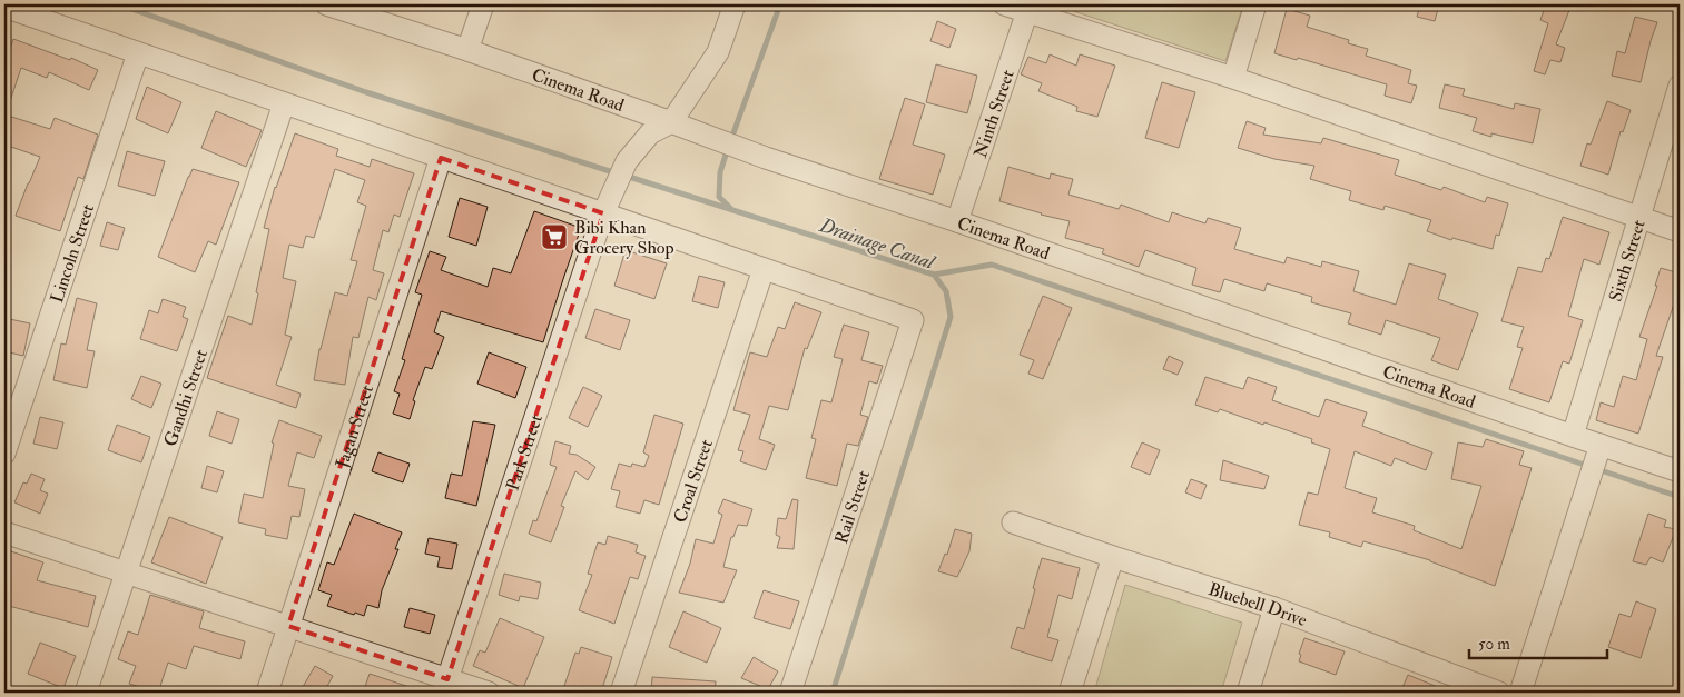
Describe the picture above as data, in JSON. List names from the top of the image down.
{
  "streets": {
    "street": [
      "Cinema Road",
      "Ninth Street",
      "Lincoln Street",
      "Sixth Street",
      "Gandhi Street",
      "Jagan Street",
      "Park Street",
      "Croal Street",
      "Rail Street",
      "Bluebell Drive"
    ]
  },
  "crossings": [
    ["Cinema Road", "Ninth Street"],
    ["Cinema Road", "Sixth Street"],
    ["Cinema Road", "Park Street"],
    ["Croal Street", "Rail Street"]
  ],
  "water": ["Drainage Canal"],
  "places": {
    "supermarket": ["Bibi Khan Grocery Shop"]
  },
  "scale_bar": "50 m"
}
